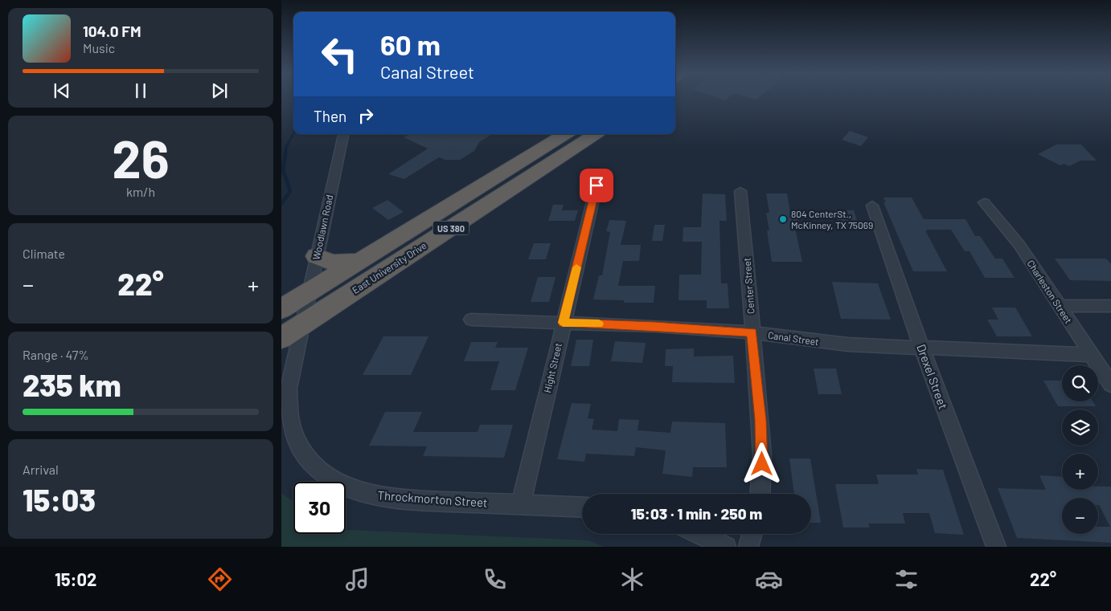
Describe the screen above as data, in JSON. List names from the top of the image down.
{
  "streets": {
    "highway": ["US 380", "East University Drive"],
    "street": [
      "Woodlawn Road",
      "Center Street",
      "Charleston Street",
      "Canal Street",
      "Hight Street",
      "Drexel Street",
      "Throckmorton Street"
    ]
  },
  "crossings": [
    ["Woodlawn Road", "East University Drive"],
    ["Woodlawn Road", "Throckmorton Street"],
    ["East University Drive", "Throckmorton Street"],
    ["Center Street", "Canal Street"],
    ["Charleston Street", "Canal Street"],
    ["Canal Street", "Hight Street"],
    ["Canal Street", "Drexel Street"],
    ["Hight Street", "Throckmorton Street"]
  ],
  "places": ["804 CenterSt., McKinney, TX 75069"],
  "page": {
    "turn": ["60 m", "Canal Street"],
    "song": ["104.0 FM", "Music"],
    "then": "Then",
    "tile": [
      ["26", "km/h"],
      "Climate",
      ["Range · 47%", "235 km"],
      ["Arrival", "15:03"]
    ],
    "heat": ["−", "22°", "+"],
    "map_buttons": ["+", "−"],
    "limit": "30",
    "trip": "15:03 · 1 min · 250 m",
    "tabs": ["15:02", "22°"]
  }
}
